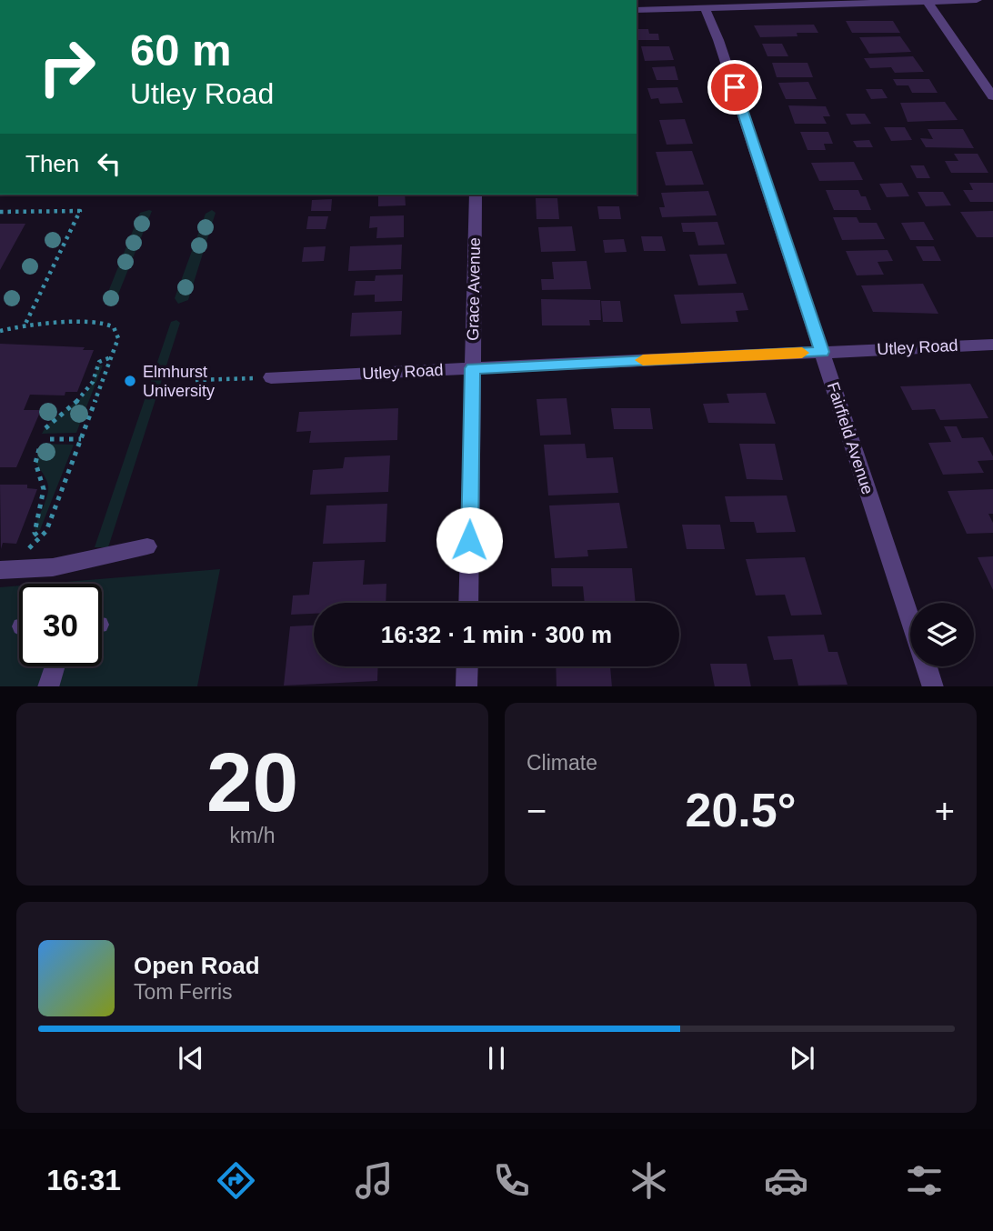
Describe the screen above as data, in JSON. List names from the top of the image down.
{
  "streets": {
    "street": ["Grace Avenue", "Utley Road", "Fairfield Avenue"]
  },
  "crossings": [
    ["Grace Avenue", "Utley Road"],
    ["Utley Road", "Fairfield Avenue"]
  ],
  "places": ["Elmhurst University"],
  "page": {
    "turn": ["60 m", "Utley Road"],
    "then": "Then",
    "limit": "30",
    "trip": "16:32 · 1 min · 300 m",
    "tile": [
      ["20", "km/h"],
      "Climate"
    ],
    "heat": ["−", "20.5°", "+"],
    "song": ["Open Road", "Tom Ferris"],
    "tabs": "16:31"
  }
}
